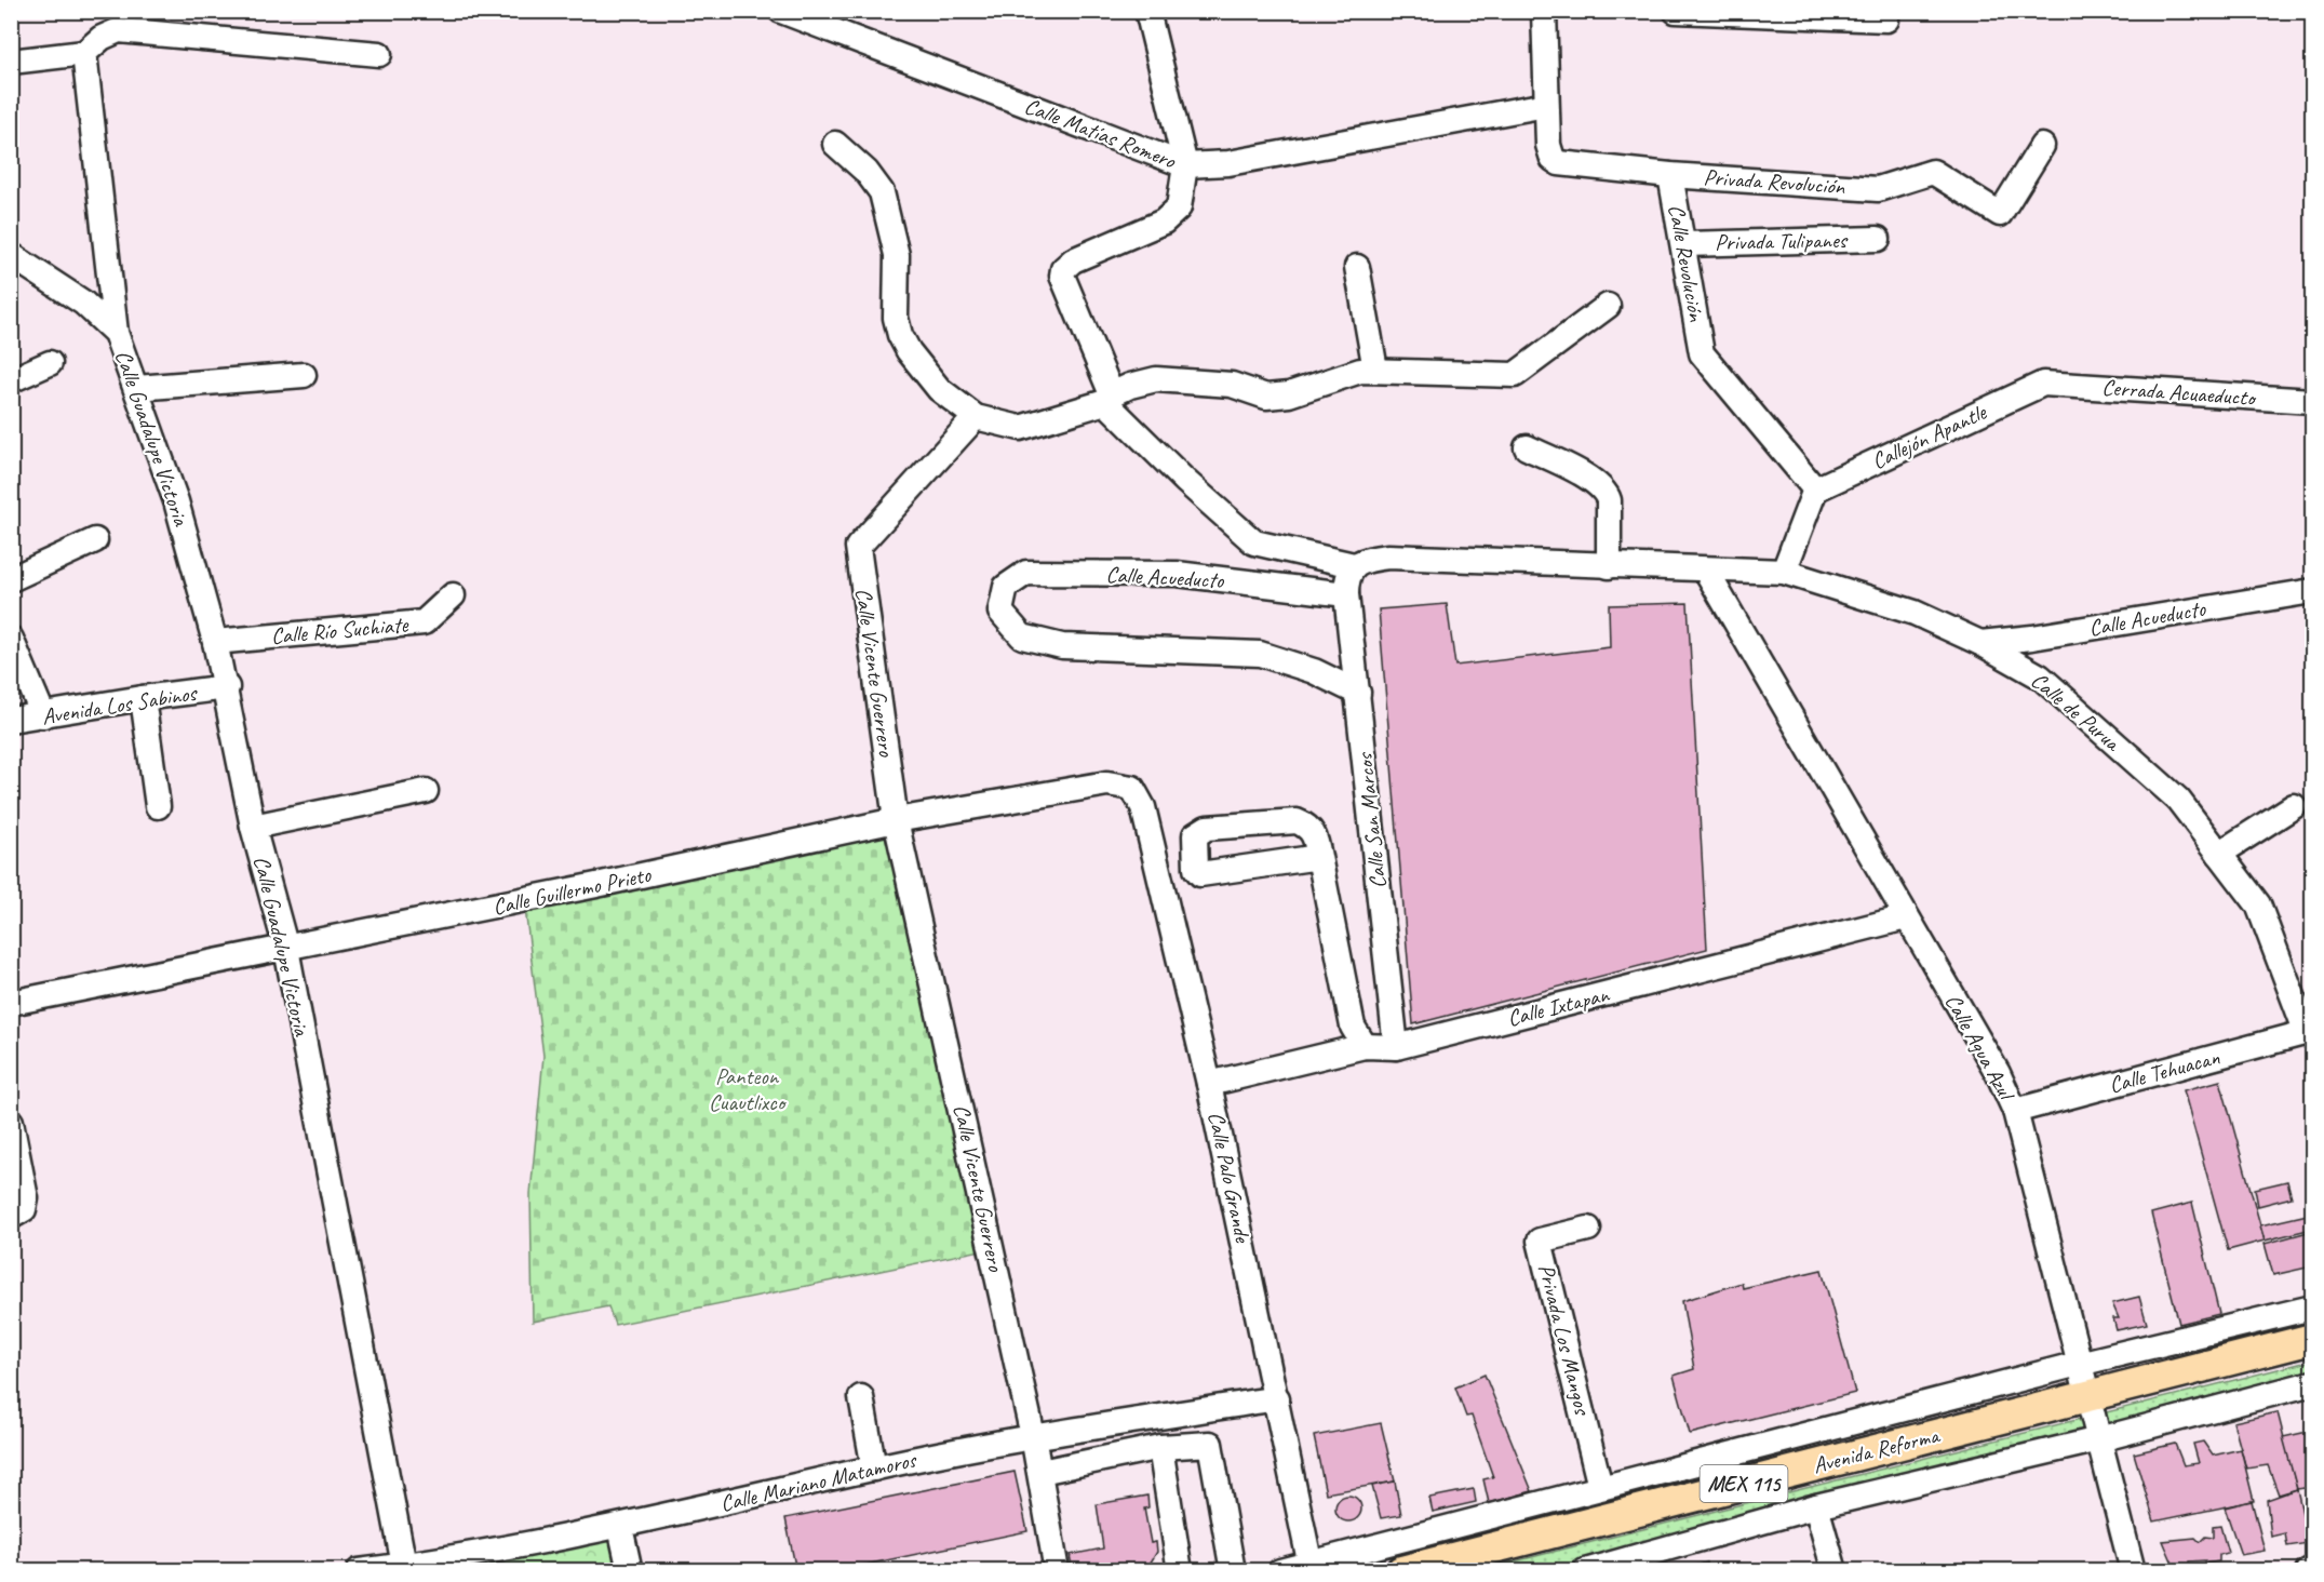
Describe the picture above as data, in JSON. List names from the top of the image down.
{
  "streets": {
    "main road": ["Avenida Reforma", "MEX 115"],
    "street": [
      "Calle Matías Romero",
      "Privada Revolución",
      "Privada Tulipanes",
      "Calle Revolución",
      "Cerrada Acuaeducto",
      "Callejón Apantle",
      "Calle Guadalupe Victoria",
      "Calle Acueducto",
      "Calle Río Suchiate",
      "Calle Vicente Guerrero",
      "Avenida Los Sabinos",
      "Calle de Purua",
      "Calle San Marcos",
      "Calle Guillermo Prieto",
      "Calle Ixtapan",
      "Calle Agua Azul",
      "Calle Tehuacan",
      "Calle Palo Grande",
      "Privada Los Mangos",
      "Calle Mariano Matamoros"
    ]
  },
  "crossings": [
    ["Calle Matías Romero", "Calle Revolución"],
    ["Privada Revolución", "Calle Revolución"],
    ["Privada Tulipanes", "Calle Revolución"],
    ["Calle Revolución", "Callejón Apantle"],
    ["Cerrada Acuaeducto", "Callejón Apantle"],
    ["Calle Guadalupe Victoria", "Calle Río Suchiate"],
    ["Calle Guadalupe Victoria", "Avenida Los Sabinos"],
    ["Calle Guadalupe Victoria", "Calle Guillermo Prieto"],
    ["Calle Guadalupe Victoria", "Calle Mariano Matamoros"],
    ["Calle Acueducto", "Calle de Purua"],
    ["Calle Acueducto", "Calle San Marcos"],
    ["Calle Vicente Guerrero", "Calle Guillermo Prieto"],
    ["Calle Vicente Guerrero", "Calle Mariano Matamoros"],
    ["Calle de Purua", "Calle Agua Azul"],
    ["Calle de Purua", "Calle Tehuacan"],
    ["Calle San Marcos", "Calle Ixtapan"],
    ["Calle Guillermo Prieto", "Calle Palo Grande"],
    ["Calle Ixtapan", "Calle Agua Azul"],
    ["Calle Ixtapan", "Calle Palo Grande"],
    ["Calle Agua Azul", "Calle Tehuacan"],
    ["Calle Agua Azul", "Avenida Reforma"],
    ["Calle Palo Grande", "Calle Mariano Matamoros"]
  ],
  "parks": ["Panteon Cuautlixco"]
}
